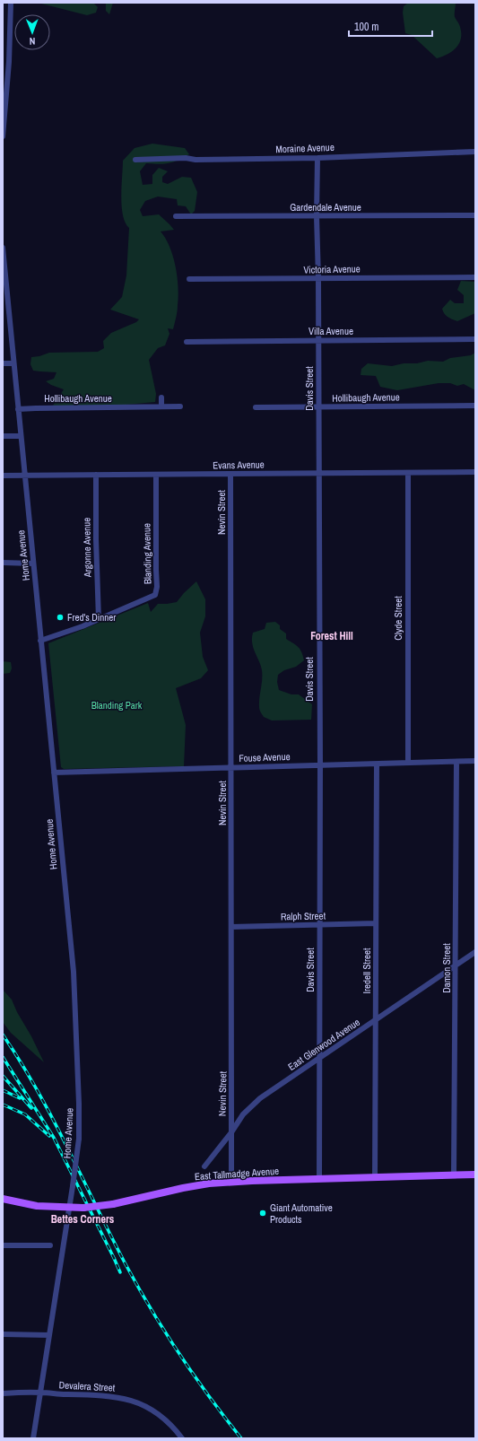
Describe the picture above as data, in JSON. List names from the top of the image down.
{
  "streets": {
    "main road": ["East Tallmadge Avenue"],
    "street": [
      "Moraine Avenue",
      "Gardendale Avenue",
      "Victoria Avenue",
      "Villa Avenue",
      "Davis Street",
      "Hollibaugh Avenue",
      "Evans Avenue",
      "Nevin Street",
      "Argonne Avenue",
      "Blanding Avenue",
      "Home Avenue",
      "Clyde Street",
      "Fouse Avenue",
      "Ralph Street",
      "Damon Street",
      "Iredell Street",
      "East Glenwood Avenue",
      "Devalera Street"
    ]
  },
  "crossings": [
    ["Moraine Avenue", "Davis Street"],
    ["Gardendale Avenue", "Davis Street"],
    ["Victoria Avenue", "Davis Street"],
    ["Villa Avenue", "Davis Street"],
    ["Davis Street", "Hollibaugh Avenue"],
    ["Davis Street", "Evans Avenue"],
    ["Davis Street", "Fouse Avenue"],
    ["Davis Street", "Ralph Street"],
    ["Davis Street", "East Glenwood Avenue"],
    ["Davis Street", "East Tallmadge Avenue"],
    ["Hollibaugh Avenue", "Home Avenue"],
    ["Evans Avenue", "Nevin Street"],
    ["Evans Avenue", "Argonne Avenue"],
    ["Evans Avenue", "Blanding Avenue"],
    ["Evans Avenue", "Home Avenue"],
    ["Evans Avenue", "Clyde Street"],
    ["Nevin Street", "Fouse Avenue"],
    ["Nevin Street", "Ralph Street"],
    ["Nevin Street", "East Glenwood Avenue"],
    ["Argonne Avenue", "Blanding Avenue"],
    ["Blanding Avenue", "Home Avenue"],
    ["Home Avenue", "Fouse Avenue"],
    ["Home Avenue", "East Tallmadge Avenue"],
    ["Home Avenue", "Devalera Street"],
    ["Clyde Street", "Fouse Avenue"],
    ["Fouse Avenue", "Damon Street"],
    ["Fouse Avenue", "Iredell Street"],
    ["Ralph Street", "Iredell Street"],
    ["Damon Street", "East Glenwood Avenue"],
    ["Damon Street", "East Tallmadge Avenue"],
    ["Iredell Street", "East Glenwood Avenue"],
    ["Iredell Street", "East Tallmadge Avenue"]
  ],
  "districts": ["Forest Hill", "Bettes Corners"],
  "parks": ["Blanding Park"],
  "places": ["Fred's Dinner", "Giant Automative Products"],
  "scale_bar": "100 m",
  "north": "bottom"
}
